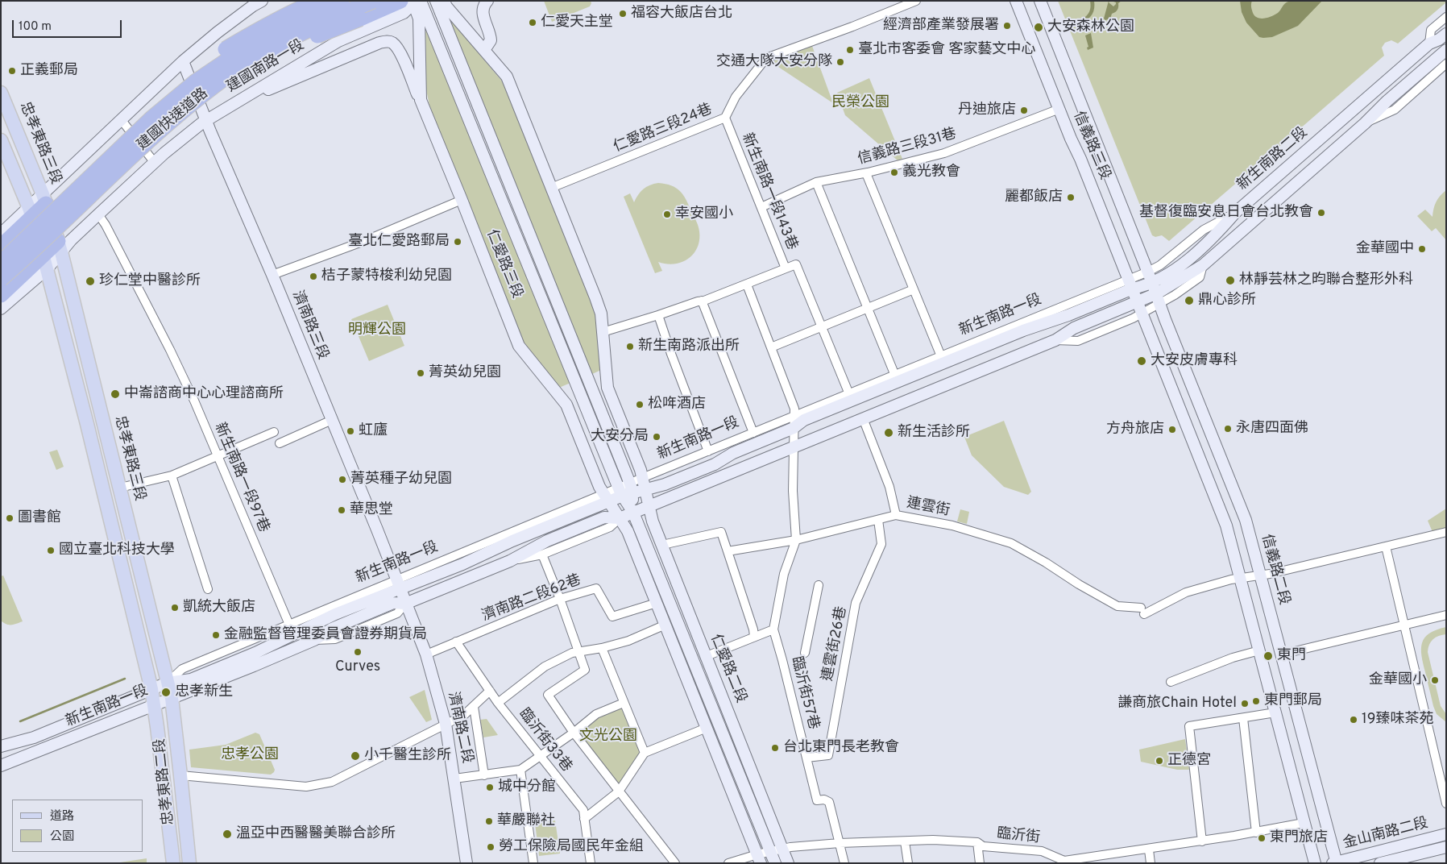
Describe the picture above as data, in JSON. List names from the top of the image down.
{
  "streets": {
    "highway": ["建國快速道路"],
    "main road": [
      "建國南路一段",
      "忠孝東路三段",
      "信義路三段",
      "新生南路二段",
      "仁愛路三段",
      "新生南路一段",
      "濟南路三段",
      "信義路二段",
      "仁愛路二段",
      "濟南路二段",
      "忠孝東路二段",
      "金山南路二段"
    ],
    "street": [
      "仁愛路三段24巷",
      "信義路三段31巷",
      "新生南路一段143巷",
      "新生南路一段97巷",
      "連雲街",
      "濟南路二段62巷",
      "連雲街26巷",
      "臨沂街57巷",
      "臨沂街33巷",
      "臨沂街"
    ]
  },
  "crossings": [
    ["建國南路一段", "忠孝東路三段"],
    ["建國南路一段", "仁愛路三段"],
    ["建國南路一段", "濟南路三段"],
    ["建國南路一段", "新生南路一段97巷"],
    ["仁愛路三段24巷", "新生南路一段143巷"],
    ["忠孝東路三段", "新生南路一段"],
    ["忠孝東路三段", "忠孝東路二段"],
    ["信義路三段", "信義路三段31巷"],
    ["信義路三段", "新生南路二段"],
    ["信義路三段", "新生南路一段"],
    ["信義路三段", "信義路二段"],
    ["信義路三段31巷", "新生南路一段143巷"],
    ["新生南路二段", "新生南路一段"],
    ["新生南路一段143巷", "新生南路一段"],
    ["仁愛路三段", "新生南路一段"],
    ["仁愛路三段", "仁愛路二段"],
    ["新生南路一段", "濟南路三段"],
    ["新生南路一段", "新生南路一段97巷"],
    ["新生南路一段", "信義路二段"],
    ["新生南路一段", "仁愛路二段"],
    ["新生南路一段", "濟南路二段"],
    ["新生南路一段", "忠孝東路二段"],
    ["濟南路三段", "濟南路二段"],
    ["連雲街", "信義路二段"],
    ["連雲街", "連雲街26巷"],
    ["連雲街", "臨沂街57巷"],
    ["信義路二段", "金山南路二段"],
    ["濟南路二段62巷", "濟南路二段"],
    ["濟南路二段62巷", "臨沂街33巷"],
    ["連雲街26巷", "臨沂街57巷"],
    ["仁愛路二段", "臨沂街"],
    ["臨沂街57巷", "臨沂街"]
  ],
  "parks": [
    "民榮公園",
    "明輝公園",
    "文光公園",
    "忠孝公園"
  ],
  "places": [
    "福容大飯店台北",
    "仁愛天主堂",
    "經濟部產業發展署",
    "大安森林公園",
    "臺北市客委會 客家藝文中心",
    "交通大隊大安分隊",
    "正義郵局",
    "丹迪旅店",
    "義光教會",
    "麗都飯店",
    "基督復臨安息日會台北教會",
    "幸安國小",
    "臺北仁愛路郵局",
    "金華國中",
    "桔子蒙特梭利幼兒園",
    "林靜芸林之昀聯合整形外科",
    "珍仁堂中醫診所",
    "鼎心診所",
    "新生南路派出所",
    "大安皮膚專科",
    "菁英幼兒園",
    "中崙諮商中心心理諮商所",
    "松哖酒店",
    "永唐四面佛",
    "方舟旅店",
    "虹廬",
    "新生活診所",
    "大安分局",
    "菁英種子幼兒園",
    "華思堂",
    "圖書館",
    "國立臺北科技大學",
    "凱統大飯店",
    "金融監督管理委員會證券期貨局",
    "Curves",
    "東門",
    "金華國小",
    "忠孝新生",
    "東門郵局",
    "謙商旅Chain Hotel",
    "19臻味茶苑",
    "台北東門長老教會",
    "小千醫生診所",
    "正德宮",
    "城中分館",
    "華嚴聯社",
    "溫亞中西醫醫美聯合診所",
    "東門旅店",
    "勞工保險局國民年金組"
  ],
  "legend": ["道路", "公園"],
  "scale_bar": "100 m"
}
